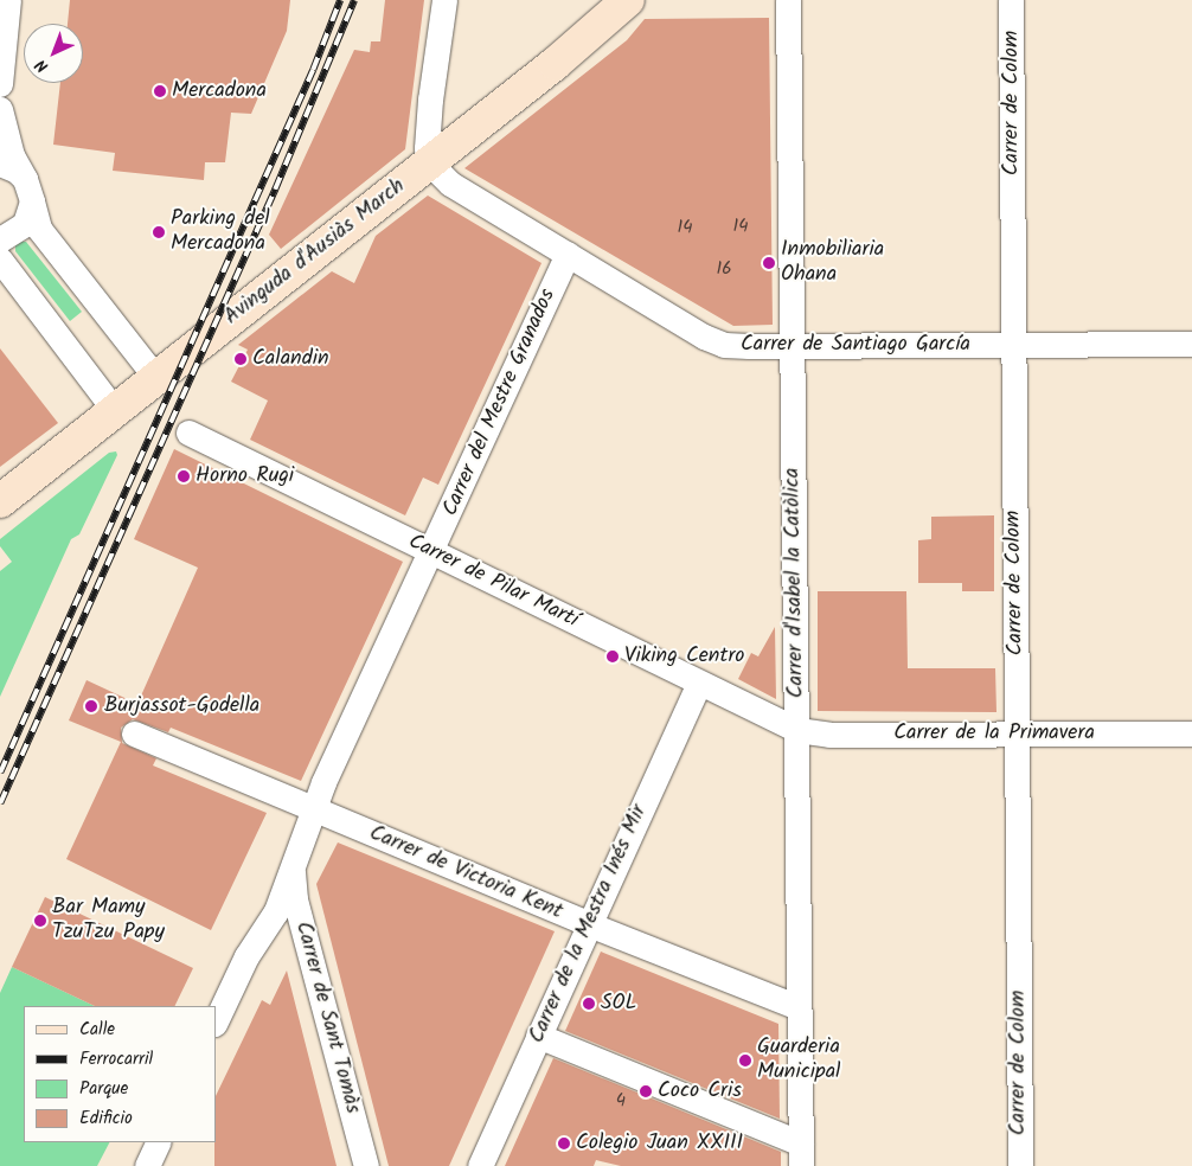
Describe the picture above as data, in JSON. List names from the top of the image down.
{
  "streets": {
    "street": [
      "Carrer de Colom",
      "Avinguda d'Ausiàs March",
      "Carrer de Santiago García",
      "Carrer del Mestre Granados",
      "Carrer de Pilar Martí",
      "Carrer d'Isabel la Catòlica",
      "Carrer de la Primavera",
      "Carrer de Victoria Kent",
      "Carrer de la Mestra Inés Mir",
      "Carrer de Sant Tomàs"
    ]
  },
  "crossings": [
    ["Carrer de Colom", "Carrer de Santiago García"],
    ["Carrer de Colom", "Carrer de la Primavera"],
    ["Avinguda d'Ausiàs March", "Carrer de Santiago García"],
    ["Carrer de Santiago García", "Carrer del Mestre Granados"],
    ["Carrer de Santiago García", "Carrer d'Isabel la Catòlica"],
    ["Carrer del Mestre Granados", "Carrer de Pilar Martí"],
    ["Carrer del Mestre Granados", "Carrer de Victoria Kent"],
    ["Carrer del Mestre Granados", "Carrer de Sant Tomàs"],
    ["Carrer de Pilar Martí", "Carrer d'Isabel la Catòlica"],
    ["Carrer de Pilar Martí", "Carrer de la Primavera"],
    ["Carrer de Pilar Martí", "Carrer de la Mestra Inés Mir"],
    ["Carrer d'Isabel la Catòlica", "Carrer de la Primavera"],
    ["Carrer d'Isabel la Catòlica", "Carrer de Victoria Kent"],
    ["Carrer de Victoria Kent", "Carrer de la Mestra Inés Mir"]
  ],
  "places": [
    "Mercadona",
    "Parking del Mercadona",
    "Inmobiliaria Ohana",
    "Calandin",
    "Horno Rugi",
    "Viking Centro",
    "Burjassot-Godella",
    "Bar Mamy TzuTzu Papy",
    "SOL",
    "Guarderia Municipal",
    "Coco Cris",
    "Colegio Juan XXIII"
  ],
  "house_numbers": [
    "14",
    "14",
    "16",
    "4"
  ],
  "legend": [
    "Calle",
    "Ferrocarril",
    "Parque",
    "Edificio"
  ],
  "north": "bottom left"
}
